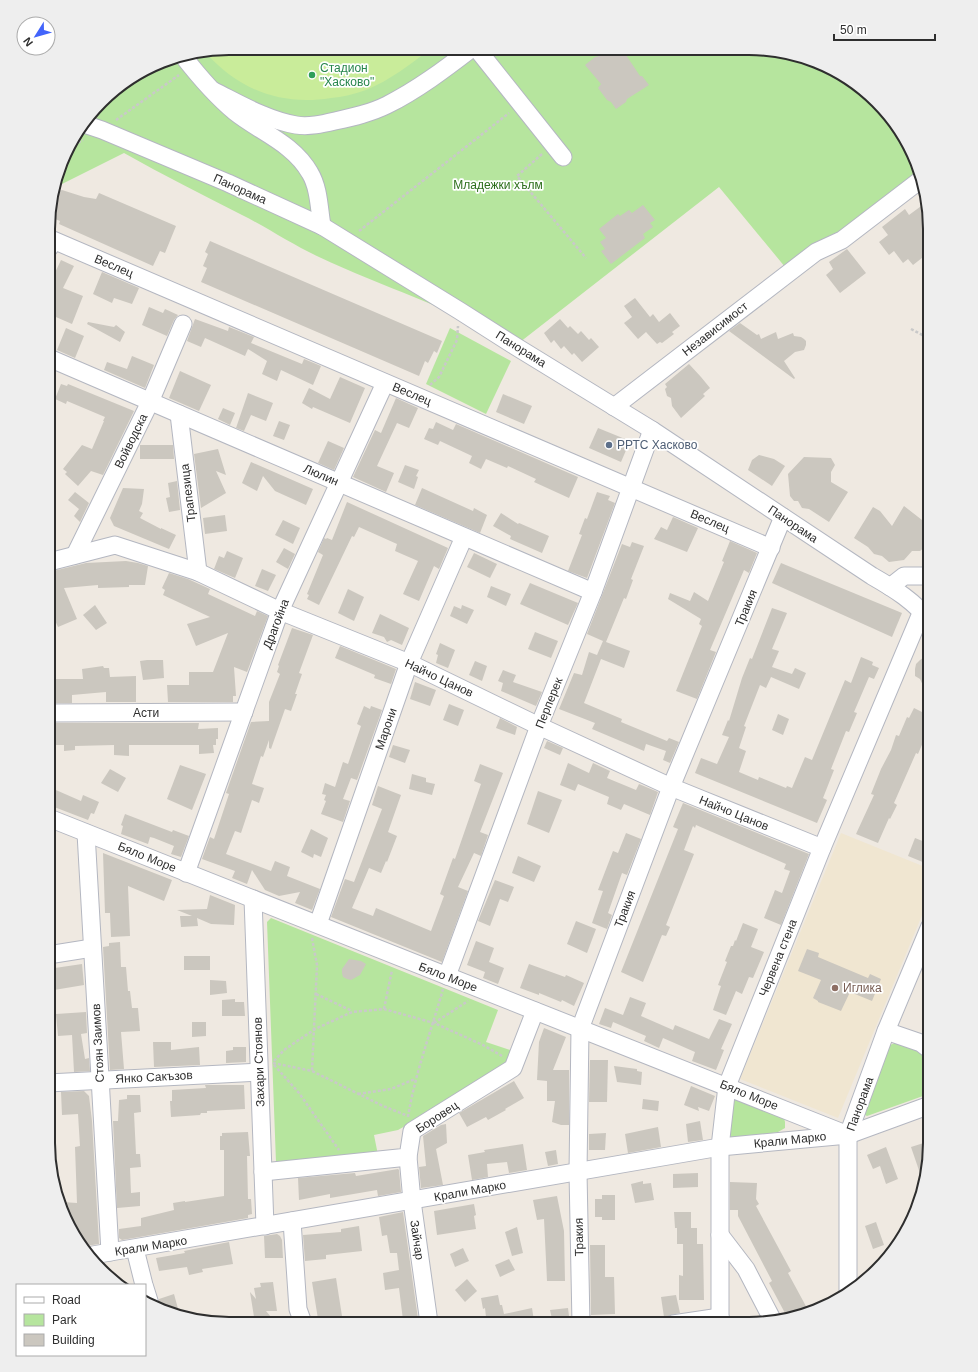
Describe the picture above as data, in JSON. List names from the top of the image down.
{
  "streets": {
    "street": [
      "Панорама",
      "Веслец",
      "Независимост",
      "Войводска",
      "Люлин",
      "Трапезица",
      "Тракия",
      "Драгойна",
      "Найчо Цанов",
      "Перперек",
      "Асти",
      "Марони",
      "Бяло Море",
      "Червена стена",
      "Стоян Заимов",
      "Захари Стоянов",
      "Янко Сакъзов",
      "Боровец",
      "Крали Марко",
      "Зайчар"
    ]
  },
  "crossings": [
    ["Панорама", "Независимост"],
    ["Панорама", "Тракия"],
    ["Панорама", "Перперек"],
    ["Панорама", "Бяло Море"],
    ["Панорама", "Крали Марко"],
    ["Веслец", "Тракия"],
    ["Веслец", "Драгойна"],
    ["Веслец", "Перперек"],
    ["Войводска", "Люлин"],
    ["Войводска", "Найчо Цанов"],
    ["Люлин", "Трапезица"],
    ["Люлин", "Драгойна"],
    ["Люлин", "Перперек"],
    ["Люлин", "Марони"],
    ["Трапезица", "Найчо Цанов"],
    ["Тракия", "Найчо Цанов"],
    ["Тракия", "Бяло Море"],
    ["Тракия", "Крали Марко"],
    ["Драгойна", "Найчо Цанов"],
    ["Драгойна", "Асти"],
    ["Драгойна", "Бяло Море"],
    ["Найчо Цанов", "Перперек"],
    ["Найчо Цанов", "Марони"],
    ["Найчо Цанов", "Червена стена"],
    ["Перперек", "Бяло Море"],
    ["Марони", "Бяло Море"],
    ["Бяло Море", "Червена стена"],
    ["Бяло Море", "Стоян Заимов"],
    ["Бяло Море", "Захари Стоянов"],
    ["Бяло Море", "Крали Марко"],
    ["Червена стена", "Крали Марко"],
    ["Стоян Заимов", "Янко Сакъзов"],
    ["Стоян Заимов", "Крали Марко"],
    ["Захари Стоянов", "Янко Сакъзов"],
    ["Захари Стоянов", "Крали Марко"],
    ["Боровец", "Зайчар"],
    ["Крали Марко", "Зайчар"]
  ],
  "parks": ["Младежки хълм"],
  "places": ["Стадион \"Хасково\"", "РРТС Хасково", "Иглика"],
  "legend": ["Road", "Park", "Building"],
  "scale_bar": "50 m",
  "north": "bottom left"
}
